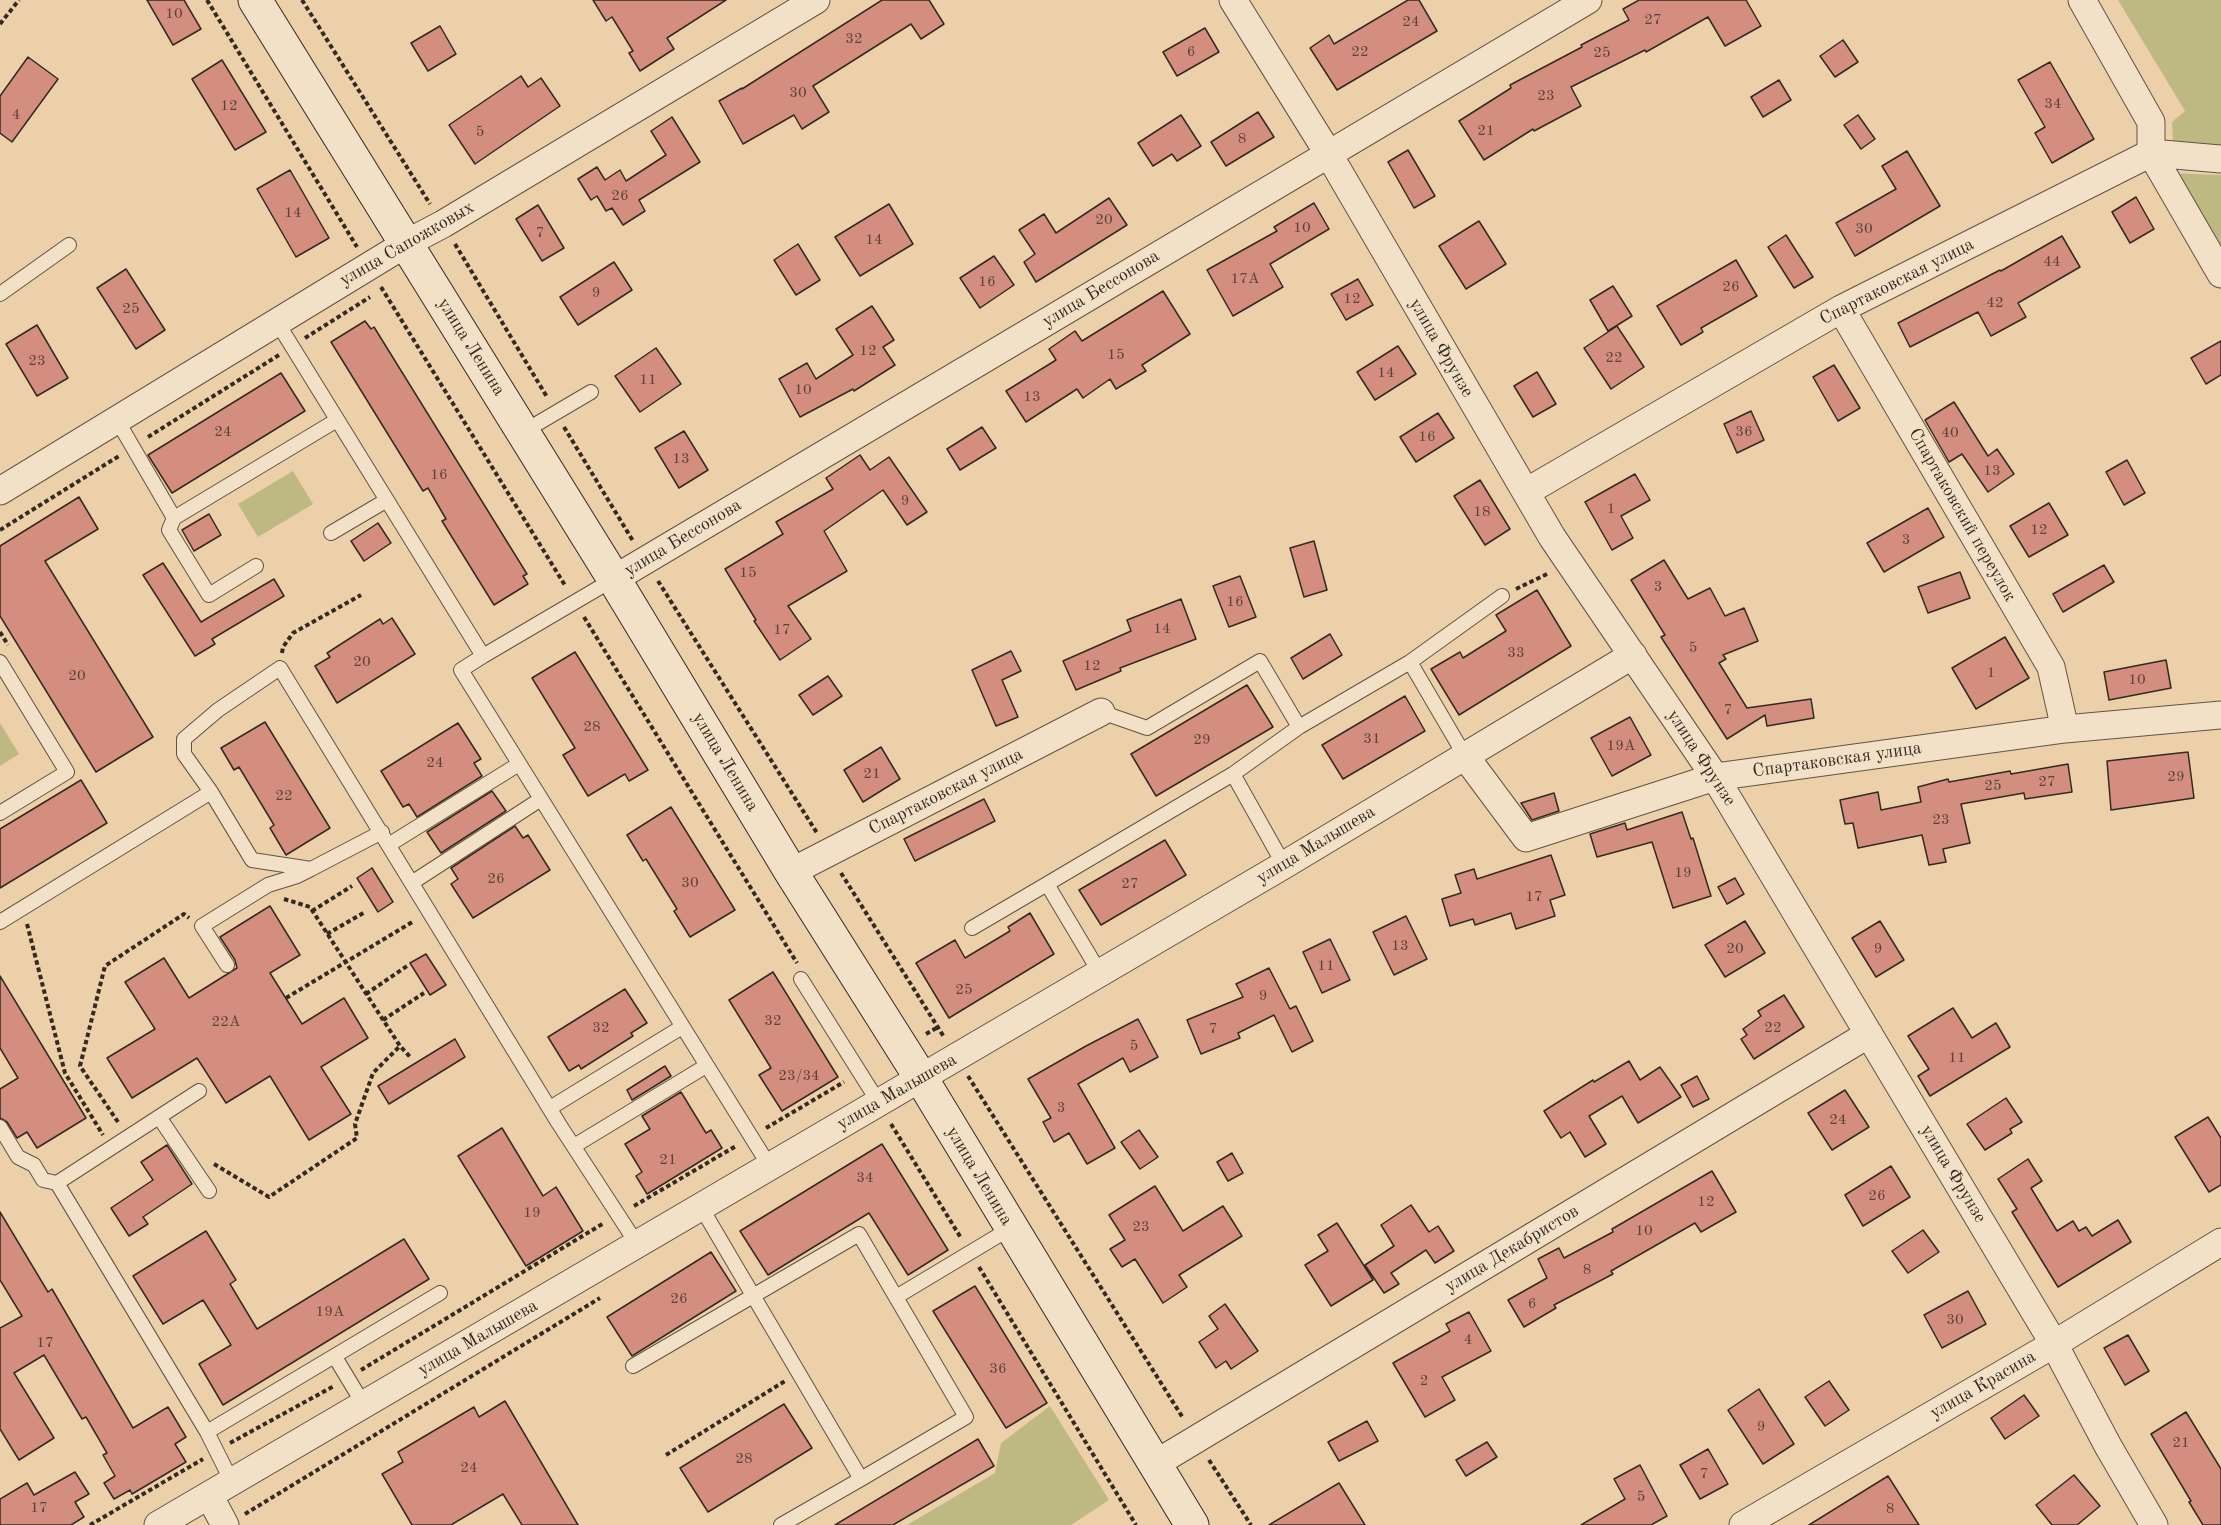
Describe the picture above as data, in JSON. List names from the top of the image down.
{
  "streets": {
    "main road": ["улица Ленина"],
    "street": [
      "улица Сапожковых",
      "Спартаковская улица",
      "улица Бессонова",
      "улица Фрунзе",
      "Спартаковский переулок",
      "улица Малышева",
      "улица Декабристов",
      "улица Красина"
    ]
  },
  "crossings": [
    ["улица Сапожковых", "улица Ленина"],
    ["Спартаковская улица", "улица Ленина"],
    ["Спартаковская улица", "улица Фрунзе"],
    ["Спартаковская улица", "Спартаковский переулок"],
    ["Спартаковская улица", "улица Малышева"],
    ["улица Бессонова", "улица Ленина"],
    ["улица Бессонова", "улица Фрунзе"],
    ["улица Ленина", "улица Малышева"],
    ["улица Ленина", "улица Декабристов"],
    ["улица Фрунзе", "улица Малышева"],
    ["улица Фрунзе", "улица Декабристов"],
    ["улица Фрунзе", "улица Красина"]
  ],
  "house_numbers": [
    "10",
    "27",
    "24",
    "32",
    "6",
    "22",
    "25",
    "30",
    "23",
    "34",
    "12",
    "4",
    "21",
    "5",
    "8",
    "26",
    "14",
    "20",
    "10",
    "30",
    "7",
    "14",
    "44",
    "17А",
    "16",
    "26",
    "9",
    "12",
    "42",
    "25",
    "12",
    "15",
    "22",
    "23",
    "14",
    "11",
    "10",
    "13",
    "24",
    "36",
    "40",
    "16",
    "13",
    "13",
    "16",
    "9",
    "1",
    "18",
    "12",
    "3",
    "15",
    "3",
    "16",
    "14",
    "17",
    "5",
    "33",
    "20",
    "12",
    "1",
    "20",
    "10",
    "7",
    "28",
    "31",
    "29",
    "19А",
    "24",
    "21",
    "29",
    "27",
    "25",
    "22",
    "23",
    "19",
    "26",
    "30",
    "27",
    "17",
    "13",
    "20",
    "9",
    "11",
    "25",
    "9",
    "32",
    "22А",
    "32",
    "22",
    "7",
    "5",
    "11",
    "23/34",
    "3",
    "24",
    "21",
    "34",
    "26",
    "12",
    "19",
    "23",
    "10",
    "8",
    "26",
    "6",
    "19А",
    "30",
    "4",
    "17",
    "36",
    "2",
    "9",
    "21",
    "28",
    "24",
    "7",
    "5",
    "17",
    "8"
  ]
}
